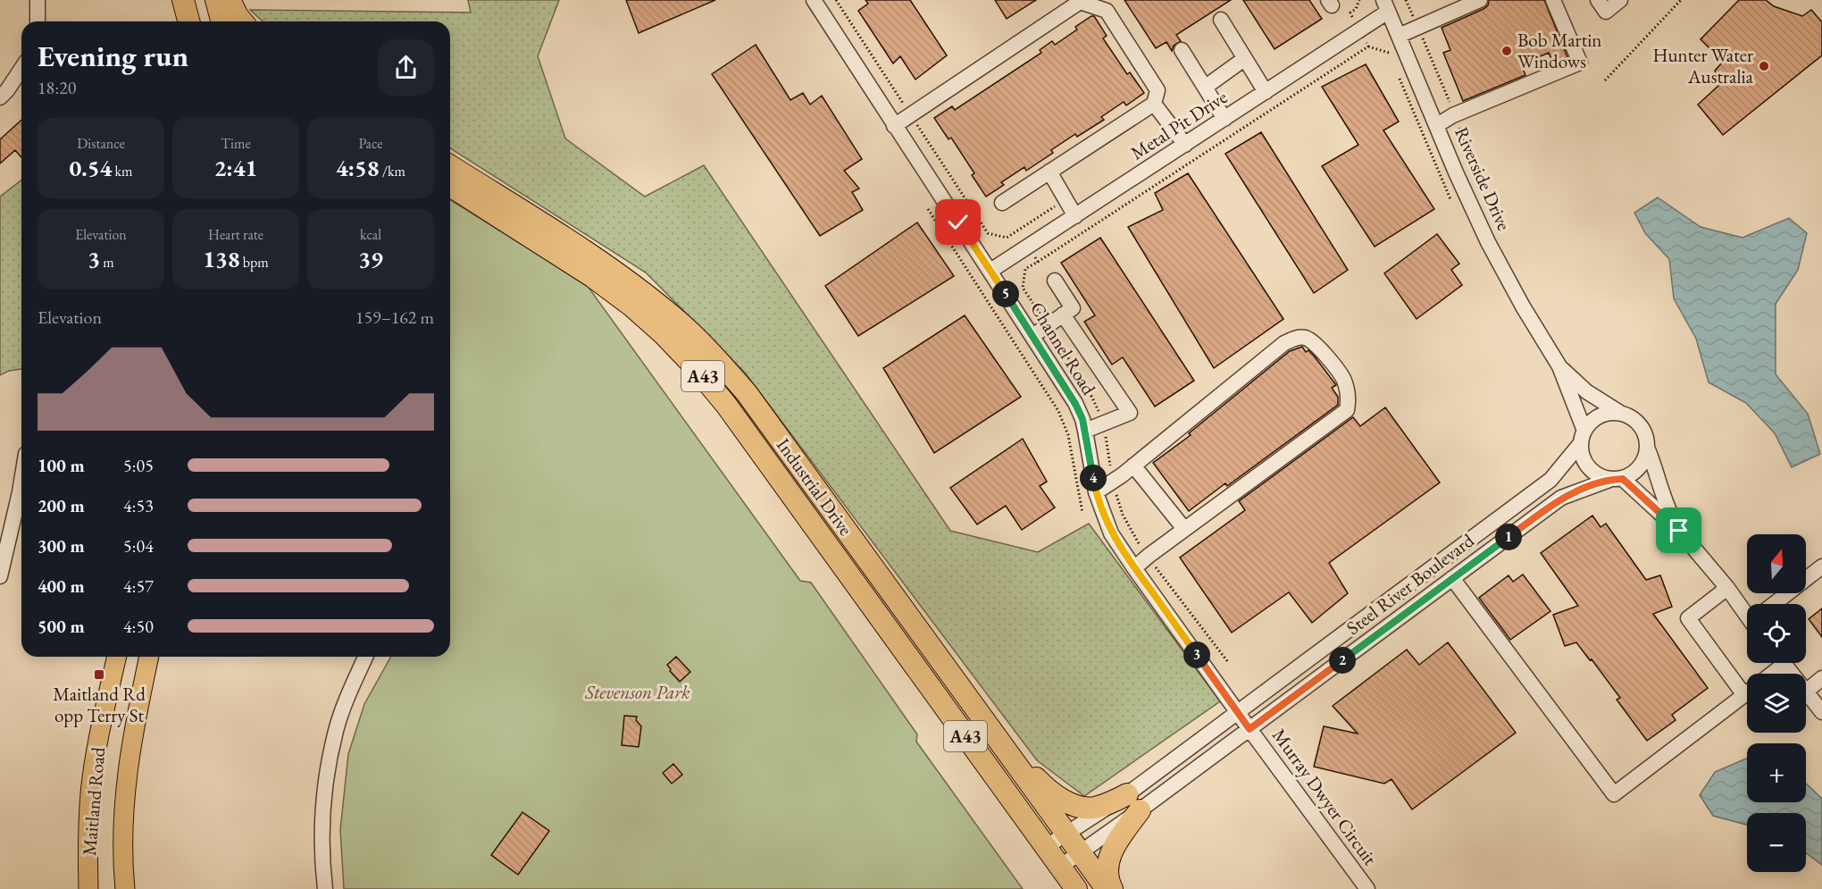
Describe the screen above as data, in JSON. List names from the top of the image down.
{
  "streets": {
    "highway": ["A43", "Industrial Drive"],
    "main road": ["Maitland Road"],
    "street": [
      "Metal Pit Drive",
      "Riverside Drive",
      "Channel Road",
      "Steel River Boulevard",
      "Murray Dwyer Circuit"
    ]
  },
  "crossings": [
    ["Metal Pit Drive", "Riverside Drive"],
    ["Metal Pit Drive", "Channel Road"],
    ["Riverside Drive", "Steel River Boulevard"],
    ["Channel Road", "Steel River Boulevard"],
    ["Channel Road", "Murray Dwyer Circuit"],
    ["Industrial Drive", "Steel River Boulevard"],
    ["Steel River Boulevard", "Murray Dwyer Circuit"]
  ],
  "parks": ["Stevenson Park"],
  "places": {
    "other": ["Bob Martin Windows", "Hunter Water Australia"],
    "transit": ["Maitland Rd opp Terry St"]
  },
  "north": "top",
  "page": {
    "heading": ["Evening run", "18:20"],
    "stats": [
      ["Distance", "0.54 km"],
      ["Time", "2:41"],
      ["Pace", "4:58 /km"],
      ["Elevation", "3 m"],
      ["Heart rate", "138 bpm"],
      ["kcal", "39"]
    ],
    "pins": [
      "5",
      "4",
      "1",
      "3",
      "2"
    ],
    "chart": ["Elevation", "159–162 m"],
    "list": [
      {
        "name": "100 m",
        "note": "5:05"
      },
      {
        "name": "200 m",
        "note": "4:53"
      },
      {
        "name": "300 m",
        "note": "5:04"
      },
      {
        "name": "400 m",
        "note": "4:57"
      },
      {
        "name": "500 m",
        "note": "4:50"
      }
    ],
    "map_buttons": ["+", "−"]
  }
}
